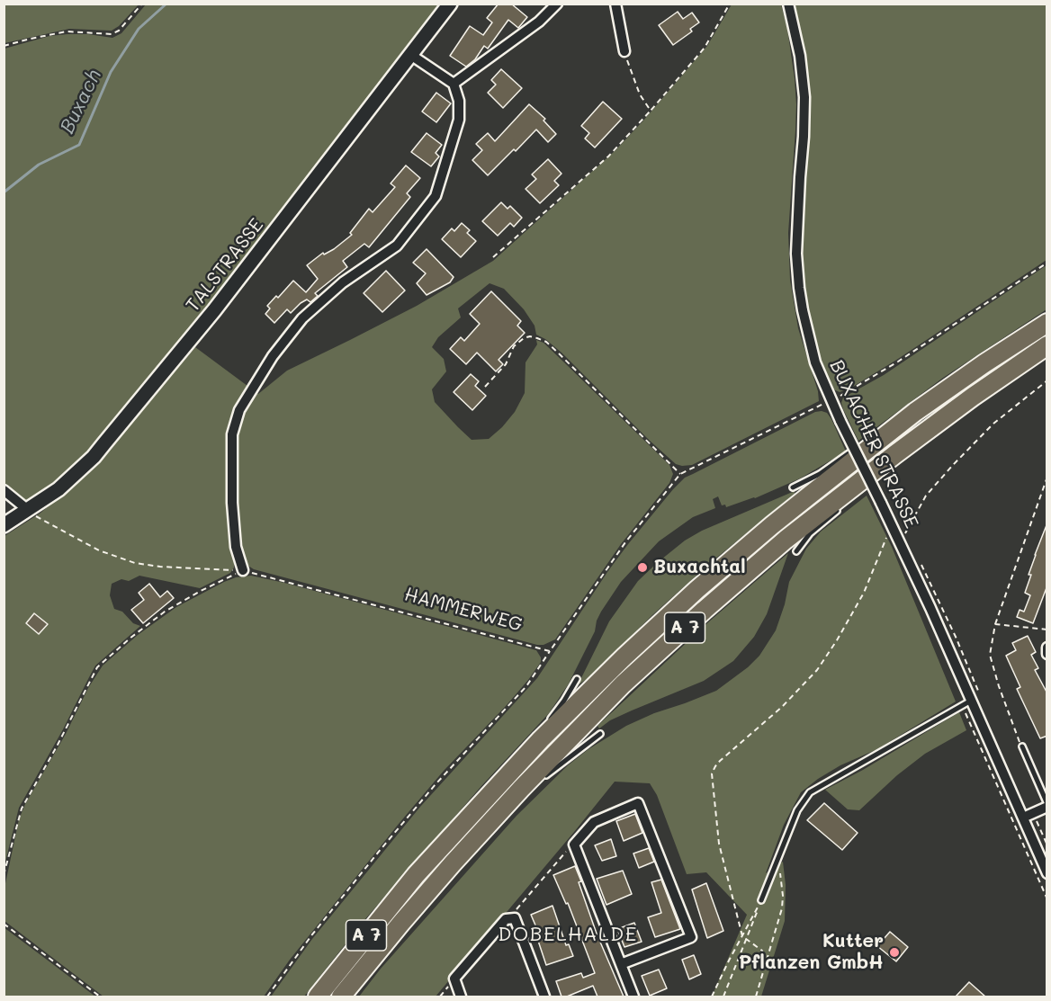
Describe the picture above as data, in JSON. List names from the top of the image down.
{
  "streets": {
    "highway": ["A 7"],
    "street": ["TALSTRASSE", "BUXACHER STRASSE"],
    "path": ["HAMMERWEG"]
  },
  "crossings": [
    ["TALSTRASSE", "HAMMERWEG"]
  ],
  "districts": ["DOBELHALDE"],
  "water": ["Buxach"],
  "places": ["Buxachtal", "Kutter Pflanzen GmbH"]
}
